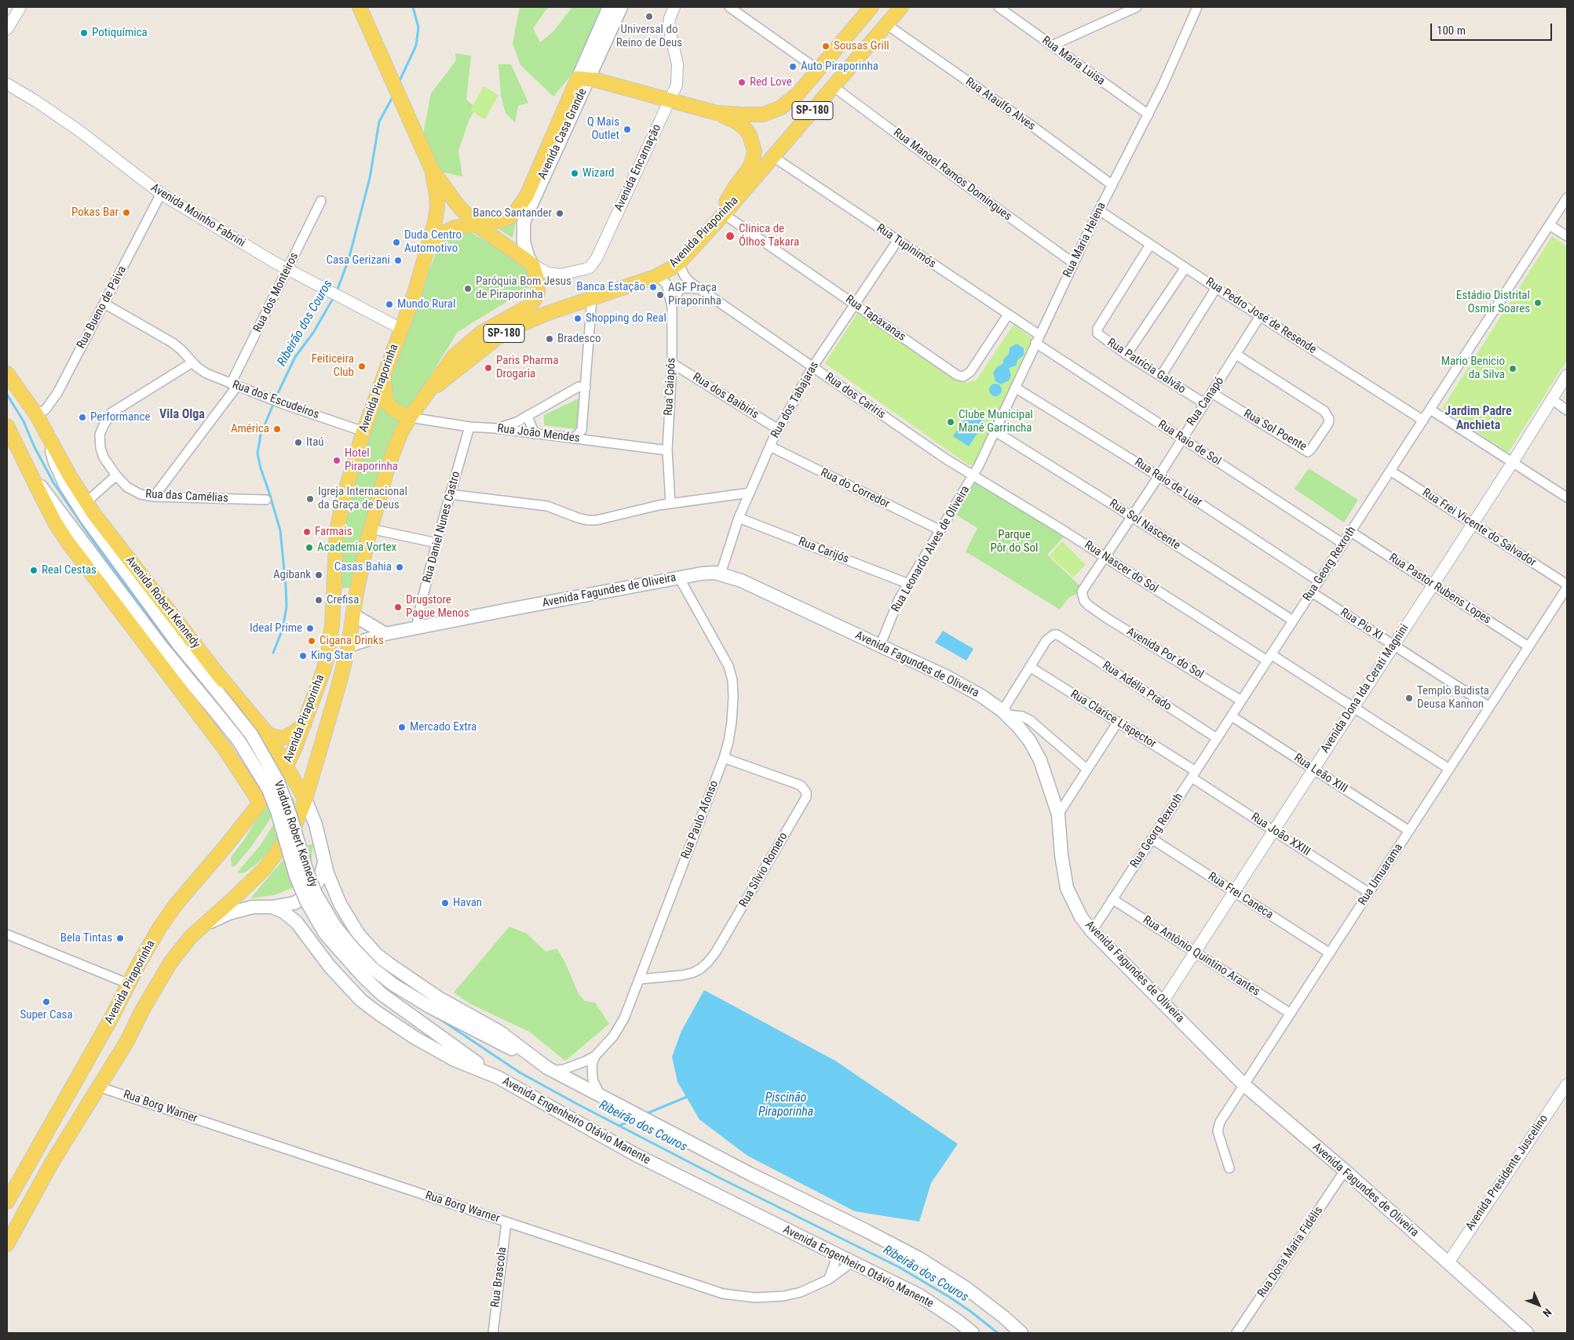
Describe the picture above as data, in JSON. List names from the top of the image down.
{
  "streets": {
    "main road": [
      "SP-180",
      "Avenida Casa Grande",
      "Avenida Piraporinha",
      "Avenida Fagundes de Oliveira",
      "Avenida Robert Kennedy",
      "Viaduto Robert Kennedy",
      "Avenida Engenheiro Otávio Manente"
    ],
    "street": [
      "Rua Maria Luisa",
      "Rua Ataulfo Alves",
      "Avenida Encarnação",
      "Rua Manoel Ramos Domingues",
      "Avenida Moinho Fabrini",
      "Rua Maria Helena",
      "Rua Tupinimós",
      "Rua dos Monteiros",
      "Rua Bueno de Paiva",
      "Rua Pedro José de Resende",
      "Rua Tapaxanas",
      "Rua Patrícia Galvão",
      "Rua Caiapós",
      "Rua dos Baibiris",
      "Rua dos Cariris",
      "Rua dos Escudeiros",
      "Rua dos Tabajaras",
      "Rua Canapó",
      "Rua Sol Poente",
      "Rua João Mendes",
      "Rua Raio de Sol",
      "Rua Raio de Luar",
      "Rua do Corredor",
      "Rua das Camélias",
      "Rua Sol Nascente",
      "Rua Daniel Nunes Castro",
      "Rua Frei Vicente do Salvador",
      "Rua Leonardo Alves de Oliveira",
      "Rua Carijós",
      "Rua Georg Rexroth",
      "Rua Nascer do Sol",
      "Rua Pastor Rubens Lopes",
      "Rua Pio XI",
      "Avenida Por do Sol",
      "Rua Adélia Prado",
      "Avenida Dona Ida Cerati Magnini",
      "Rua Clarice Lispector",
      "Rua Leão XIII",
      "Rua Paulo Afonso",
      "Rua João XXIII",
      "Rua Sílvio Romero",
      "Rua Umuarama",
      "Rua Frei Caneca",
      "Rua Antônio Quintino Arantes",
      "Rua Borg Warner",
      "Avenida Presidente Juscelino",
      "Rua Dona Maria Fidélis",
      "Rua Brascola"
    ]
  },
  "crossings": [
    ["Rua Maria Luisa", "Rua Maria Helena"],
    ["Rua Ataulfo Alves", "Avenida Piraporinha"],
    ["Rua Ataulfo Alves", "Rua Maria Helena"],
    ["SP-180", "Avenida Casa Grande"],
    ["SP-180", "Avenida Encarnação"],
    ["Avenida Casa Grande", "Avenida Encarnação"],
    ["Avenida Casa Grande", "Avenida Piraporinha"],
    ["Avenida Encarnação", "Avenida Piraporinha"],
    ["Rua Manoel Ramos Domingues", "Avenida Piraporinha"],
    ["Rua Manoel Ramos Domingues", "Rua Maria Helena"],
    ["Avenida Moinho Fabrini", "Avenida Piraporinha"],
    ["Avenida Moinho Fabrini", "Rua dos Monteiros"],
    ["Avenida Moinho Fabrini", "Rua Bueno de Paiva"],
    ["Avenida Piraporinha", "Rua Tupinimós"],
    ["Avenida Piraporinha", "Rua Tapaxanas"],
    ["Avenida Piraporinha", "Rua Caiapós"],
    ["Avenida Piraporinha", "Rua dos Cariris"],
    ["Avenida Piraporinha", "Rua dos Escudeiros"],
    ["Avenida Piraporinha", "Rua João Mendes"],
    ["Avenida Piraporinha", "Avenida Fagundes de Oliveira"],
    ["Avenida Piraporinha", "Avenida Robert Kennedy"],
    ["Avenida Piraporinha", "Rua Borg Warner"],
    ["Avenida Piraporinha", "Avenida Engenheiro Otávio Manente"],
    ["Rua Maria Helena", "Rua Tupinimós"],
    ["Rua Maria Helena", "Rua Pedro José de Resende"],
    ["Rua Maria Helena", "Rua dos Cariris"],
    ["Rua Maria Helena", "Rua Raio de Sol"],
    ["Rua Maria Helena", "Rua Raio de Luar"],
    ["Rua Maria Helena", "Rua Sol Nascente"],
    ["Rua Maria Helena", "Rua Leonardo Alves de Oliveira"],
    ["Rua Maria Helena", "Rua Nascer do Sol"],
    ["Rua Tupinimós", "Rua Tapaxanas"],
    ["Rua Tupinimós", "Rua dos Tabajaras"],
    ["Rua Tupinimós", "Rua Raio de Sol"],
    ["Rua dos Monteiros", "Rua dos Escudeiros"],
    ["Rua dos Monteiros", "Rua das Camélias"],
    ["Rua Bueno de Paiva", "Rua dos Escudeiros"],
    ["Rua Bueno de Paiva", "Avenida Robert Kennedy"],
    ["Rua Pedro José de Resende", "Rua Patrícia Galvão"],
    ["Rua Pedro José de Resende", "Rua Canapó"],
    ["Rua Pedro José de Resende", "Rua Georg Rexroth"],
    ["Rua Tapaxanas", "Rua dos Tabajaras"],
    ["Rua Patrícia Galvão", "Rua Canapó"],
    ["Rua Caiapós", "Rua dos Baibiris"],
    ["Rua Caiapós", "Rua João Mendes"],
    ["Rua dos Baibiris", "Rua dos Tabajaras"],
    ["Rua dos Cariris", "Rua dos Tabajaras"],
    ["Rua dos Cariris", "Rua Leonardo Alves de Oliveira"],
    ["Rua dos Cariris", "Rua Nascer do Sol"],
    ["Rua dos Escudeiros", "Rua das Camélias"],
    ["Rua dos Tabajaras", "Rua do Corredor"],
    ["Rua dos Tabajaras", "Rua Carijós"],
    ["Rua dos Tabajaras", "Avenida Fagundes de Oliveira"],
    ["Rua Canapó", "Rua Sol Poente"],
    ["Rua Canapó", "Rua Raio de Sol"],
    ["Rua Canapó", "Rua Raio de Luar"],
    ["Rua Canapó", "Rua Sol Nascente"],
    ["Rua Canapó", "Rua Nascer do Sol"],
    ["Rua Canapó", "Avenida Por do Sol"],
    ["Rua João Mendes", "Rua Daniel Nunes Castro"],
    ["Rua Raio de Sol", "Rua Georg Rexroth"],
    ["Rua Raio de Luar", "Rua Georg Rexroth"],
    ["Rua do Corredor", "Rua Leonardo Alves de Oliveira"],
    ["Rua Sol Nascente", "Rua Georg Rexroth"],
    ["Rua Daniel Nunes Castro", "Avenida Fagundes de Oliveira"],
    ["Rua Frei Vicente do Salvador", "Rua Georg Rexroth"],
    ["Rua Frei Vicente do Salvador", "Avenida Dona Ida Cerati Magnini"],
    ["Rua Frei Vicente do Salvador", "Rua Umuarama"],
    ["Rua Leonardo Alves de Oliveira", "Rua Carijós"],
    ["Rua Leonardo Alves de Oliveira", "Rua Nascer do Sol"],
    ["Rua Leonardo Alves de Oliveira", "Avenida Fagundes de Oliveira"],
    ["Rua Georg Rexroth", "Rua Nascer do Sol"],
    ["Rua Georg Rexroth", "Rua Pastor Rubens Lopes"],
    ["Rua Georg Rexroth", "Avenida Fagundes de Oliveira"],
    ["Rua Georg Rexroth", "Rua Pio XI"],
    ["Rua Georg Rexroth", "Avenida Por do Sol"],
    ["Rua Georg Rexroth", "Rua Adélia Prado"],
    ["Rua Georg Rexroth", "Rua Clarice Lispector"],
    ["Rua Georg Rexroth", "Rua Leão XIII"],
    ["Rua Georg Rexroth", "Rua João XXIII"],
    ["Rua Georg Rexroth", "Rua Frei Caneca"],
    ["Rua Georg Rexroth", "Rua Antônio Quintino Arantes"],
    ["Rua Nascer do Sol", "Avenida Dona Ida Cerati Magnini"],
    ["Rua Nascer do Sol", "Rua Umuarama"],
    ["Rua Pastor Rubens Lopes", "Avenida Dona Ida Cerati Magnini"],
    ["Rua Pastor Rubens Lopes", "Rua Umuarama"],
    ["Avenida Fagundes de Oliveira", "Avenida Dona Ida Cerati Magnini"],
    ["Avenida Fagundes de Oliveira", "Rua Paulo Afonso"],
    ["Avenida Fagundes de Oliveira", "Rua Umuarama"],
    ["Avenida Fagundes de Oliveira", "Avenida Presidente Juscelino"],
    ["Avenida Fagundes de Oliveira", "Rua Dona Maria Fidélis"],
    ["Avenida Robert Kennedy", "Viaduto Robert Kennedy"],
    ["Rua Pio XI", "Avenida Dona Ida Cerati Magnini"],
    ["Rua Pio XI", "Rua Umuarama"],
    ["Rua Adélia Prado", "Rua Clarice Lispector"],
    ["Avenida Dona Ida Cerati Magnini", "Rua Leão XIII"],
    ["Avenida Dona Ida Cerati Magnini", "Rua João XXIII"],
    ["Avenida Dona Ida Cerati Magnini", "Rua Frei Caneca"],
    ["Avenida Dona Ida Cerati Magnini", "Rua Antônio Quintino Arantes"],
    ["Rua Clarice Lispector", "Rua João XXIII"],
    ["Rua Leão XIII", "Rua Umuarama"],
    ["Rua Paulo Afonso", "Rua Sílvio Romero"],
    ["Viaduto Robert Kennedy", "Avenida Engenheiro Otávio Manente"],
    ["Rua João XXIII", "Rua Umuarama"],
    ["Rua Umuarama", "Rua Frei Caneca"],
    ["Rua Umuarama", "Rua Antônio Quintino Arantes"],
    ["Rua Borg Warner", "Avenida Engenheiro Otávio Manente"],
    ["Rua Borg Warner", "Rua Brascola"]
  ],
  "districts": ["Jardim Padre Anchieta", "Vila Olga"],
  "water": ["Ribeirão dos Couros", "Piscinão Piraporinha"],
  "parks": ["Parque Pôr do Sol"],
  "places": [
    "Universal do Reino de Deus",
    "Potiquímica",
    "Sousas Grill",
    "Auto Piraporinha",
    "Red Love",
    "Q Mais Outlet",
    "Wizard",
    "Pokas Bar",
    "Banco Santander",
    "Clinica de Ólhos Takara",
    "Duda Centro Automotivo",
    "Casa Gerizani",
    "Banca Estação",
    "Paróquia Bom Jesus de Piraporinha",
    "AGF Praça Piraporinha",
    "Estádio Distrital Osmir Soares",
    "Mundo Rural",
    "Shopping do Real",
    "Bradesco",
    "Feiticeira Club",
    "Paris Pharma Drogaria",
    "Mario Benicio da Silva",
    "Performance",
    "Clube Municipal Mané Garrincha",
    "América",
    "Itaú",
    "Hotel Piraporinha",
    "Igreja Internacional da Graça de Deus",
    "Farmais",
    "Academia Vortex",
    "Casas Bahia",
    "Real Cestas",
    "Agibank",
    "Crefisa",
    "Drugstore Pague Menos",
    "Ideal Prime",
    "Cigana Drinks",
    "King Star",
    "Templo Budista Deusa Kannon",
    "Mercado Extra",
    "Havan",
    "Bela Tintas",
    "Super Casa"
  ],
  "scale_bar": "100 m",
  "north": "bottom right"
}
